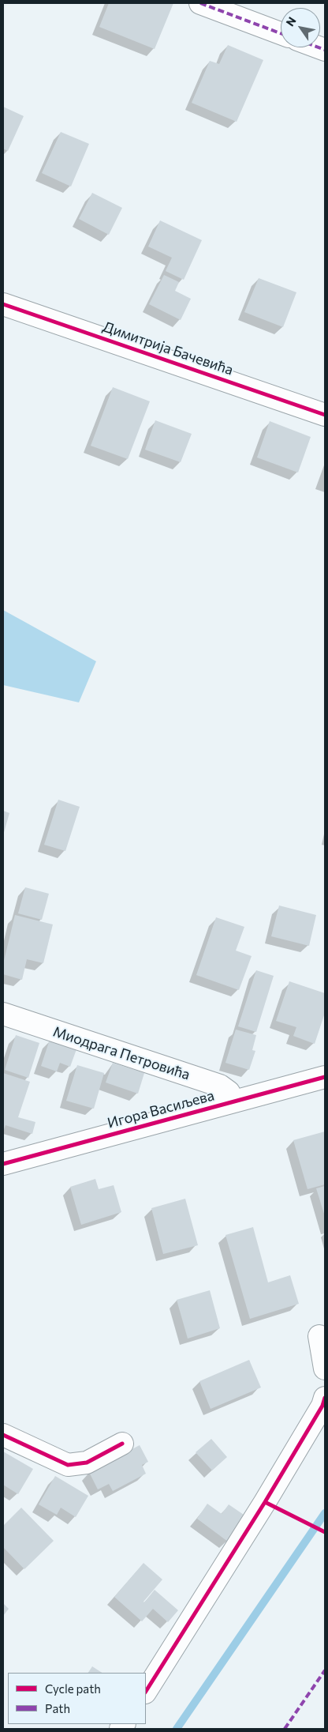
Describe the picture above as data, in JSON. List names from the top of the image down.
{
  "streets": {
    "street": ["Димитрија Бачевића", "Миодрага Петровића", "Игора Васиљева"]
  },
  "crossings": [
    ["Миодрага Петровића", "Игора Васиљева"]
  ],
  "legend": ["Cycle path", "Path"],
  "north": "top left"
}
